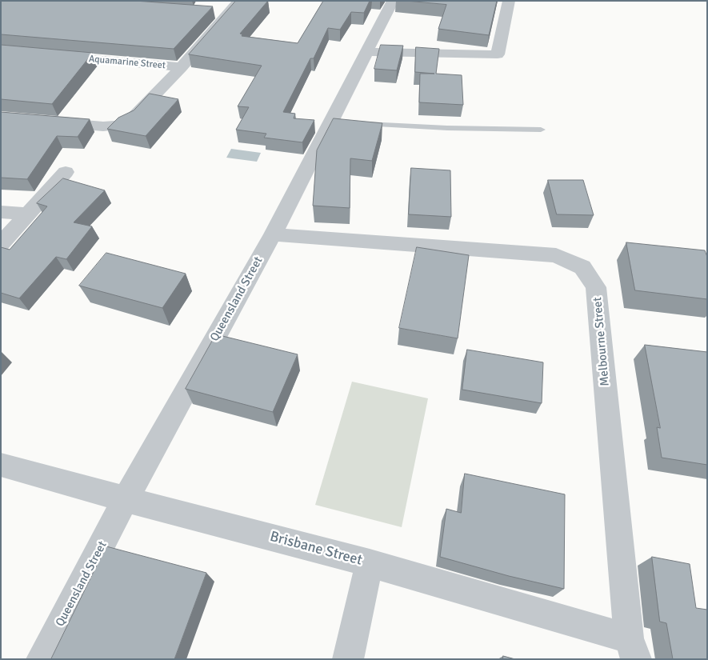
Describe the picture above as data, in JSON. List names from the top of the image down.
{
  "streets": {
    "street": [
      "Aquamarine Street",
      "Queensland Street",
      "Melbourne Street",
      "Brisbane Street"
    ]
  },
  "crossings": [
    ["Queensland Street", "Melbourne Street"],
    ["Queensland Street", "Brisbane Street"],
    ["Melbourne Street", "Brisbane Street"]
  ]
}
